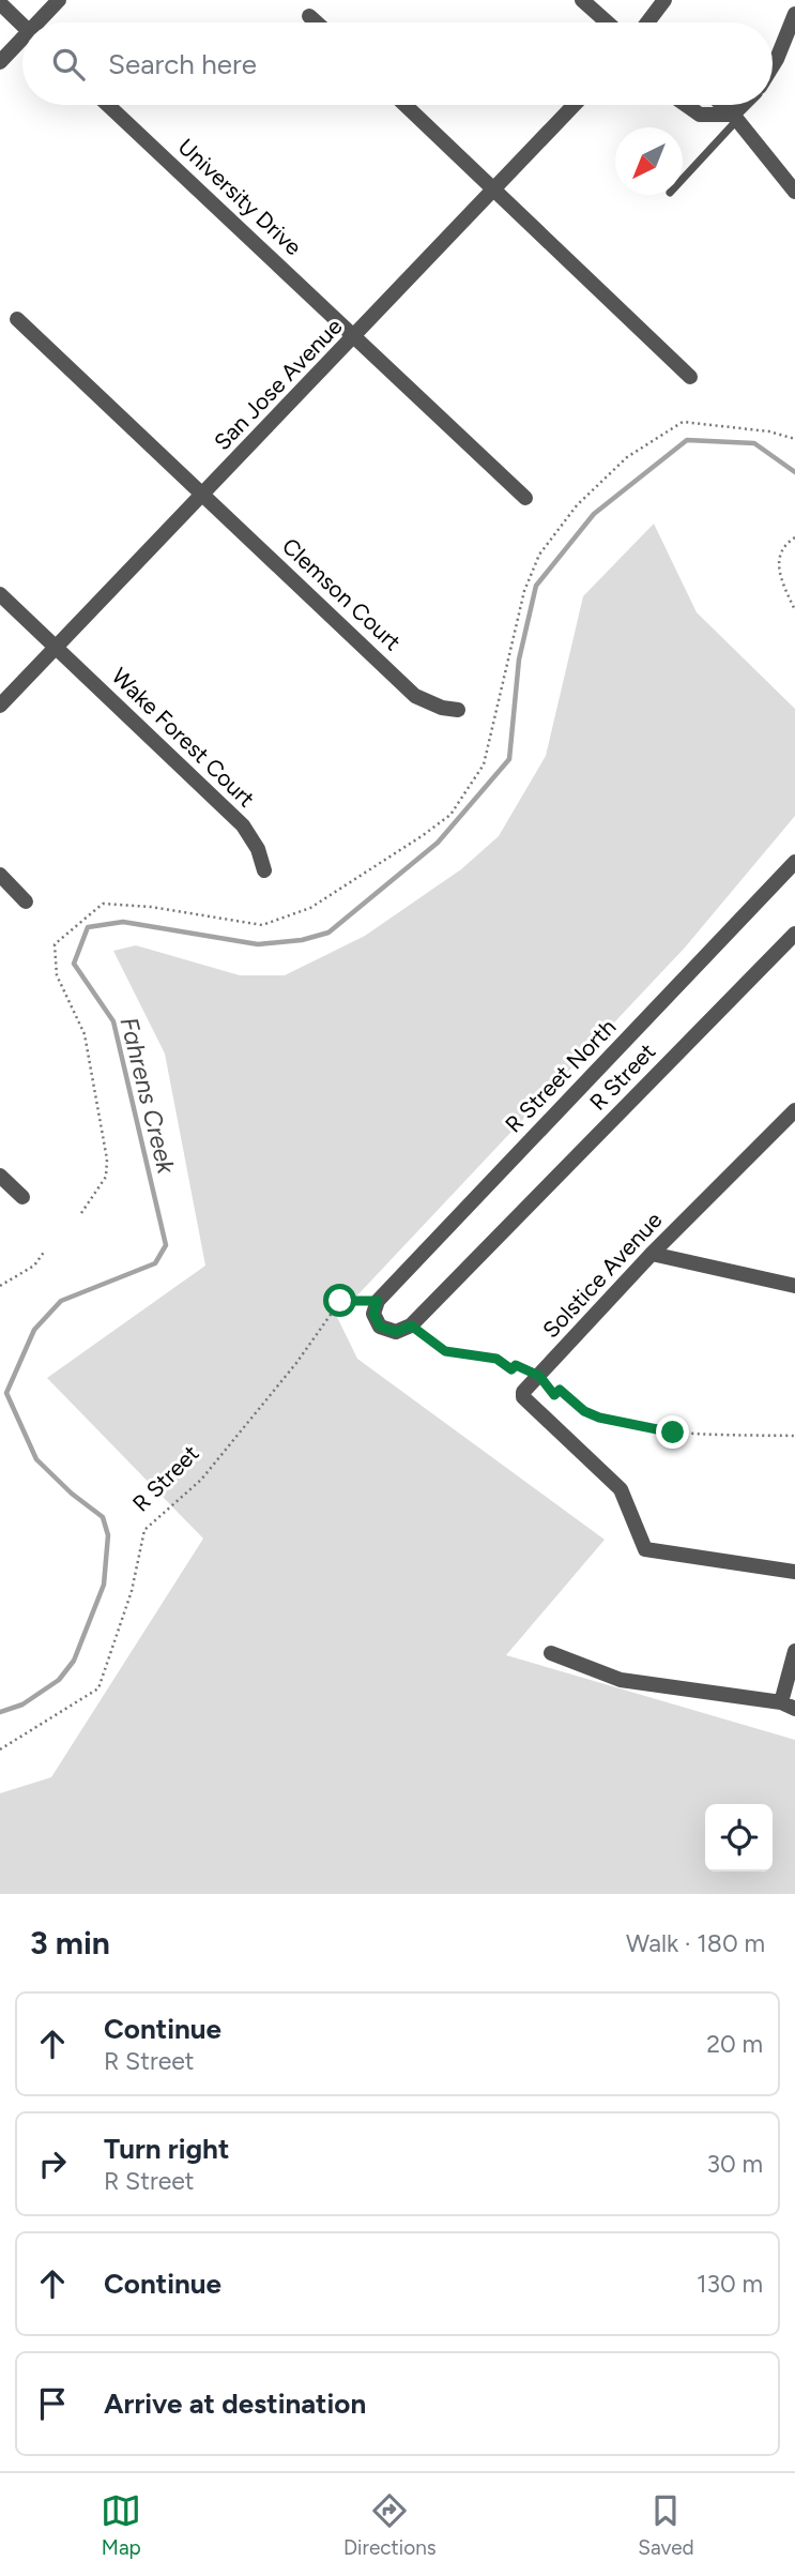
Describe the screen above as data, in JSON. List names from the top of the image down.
{
  "streets": {
    "street": [
      "University Drive",
      "San Jose Avenue",
      "Clemson Court",
      "Wake Forest Court",
      "R Street North",
      "R Street",
      "Solstice Avenue"
    ]
  },
  "crossings": [
    ["University Drive", "San Jose Avenue"],
    ["San Jose Avenue", "Clemson Court"],
    ["San Jose Avenue", "Wake Forest Court"],
    ["R Street North", "R Street"]
  ],
  "water": ["Fahrens Creek"],
  "north": "bottom left",
  "page": {
    "search": "Search here",
    "heading": ["3 min", "Walk · 180 m"],
    "list": [
      ["Continue", "R Street", "20 m"],
      ["Turn right", "R Street", "30 m"],
      ["Continue", "130 m"],
      "Arrive at destination"
    ],
    "nav": ["Map", "Directions", "Saved"]
  }
}
